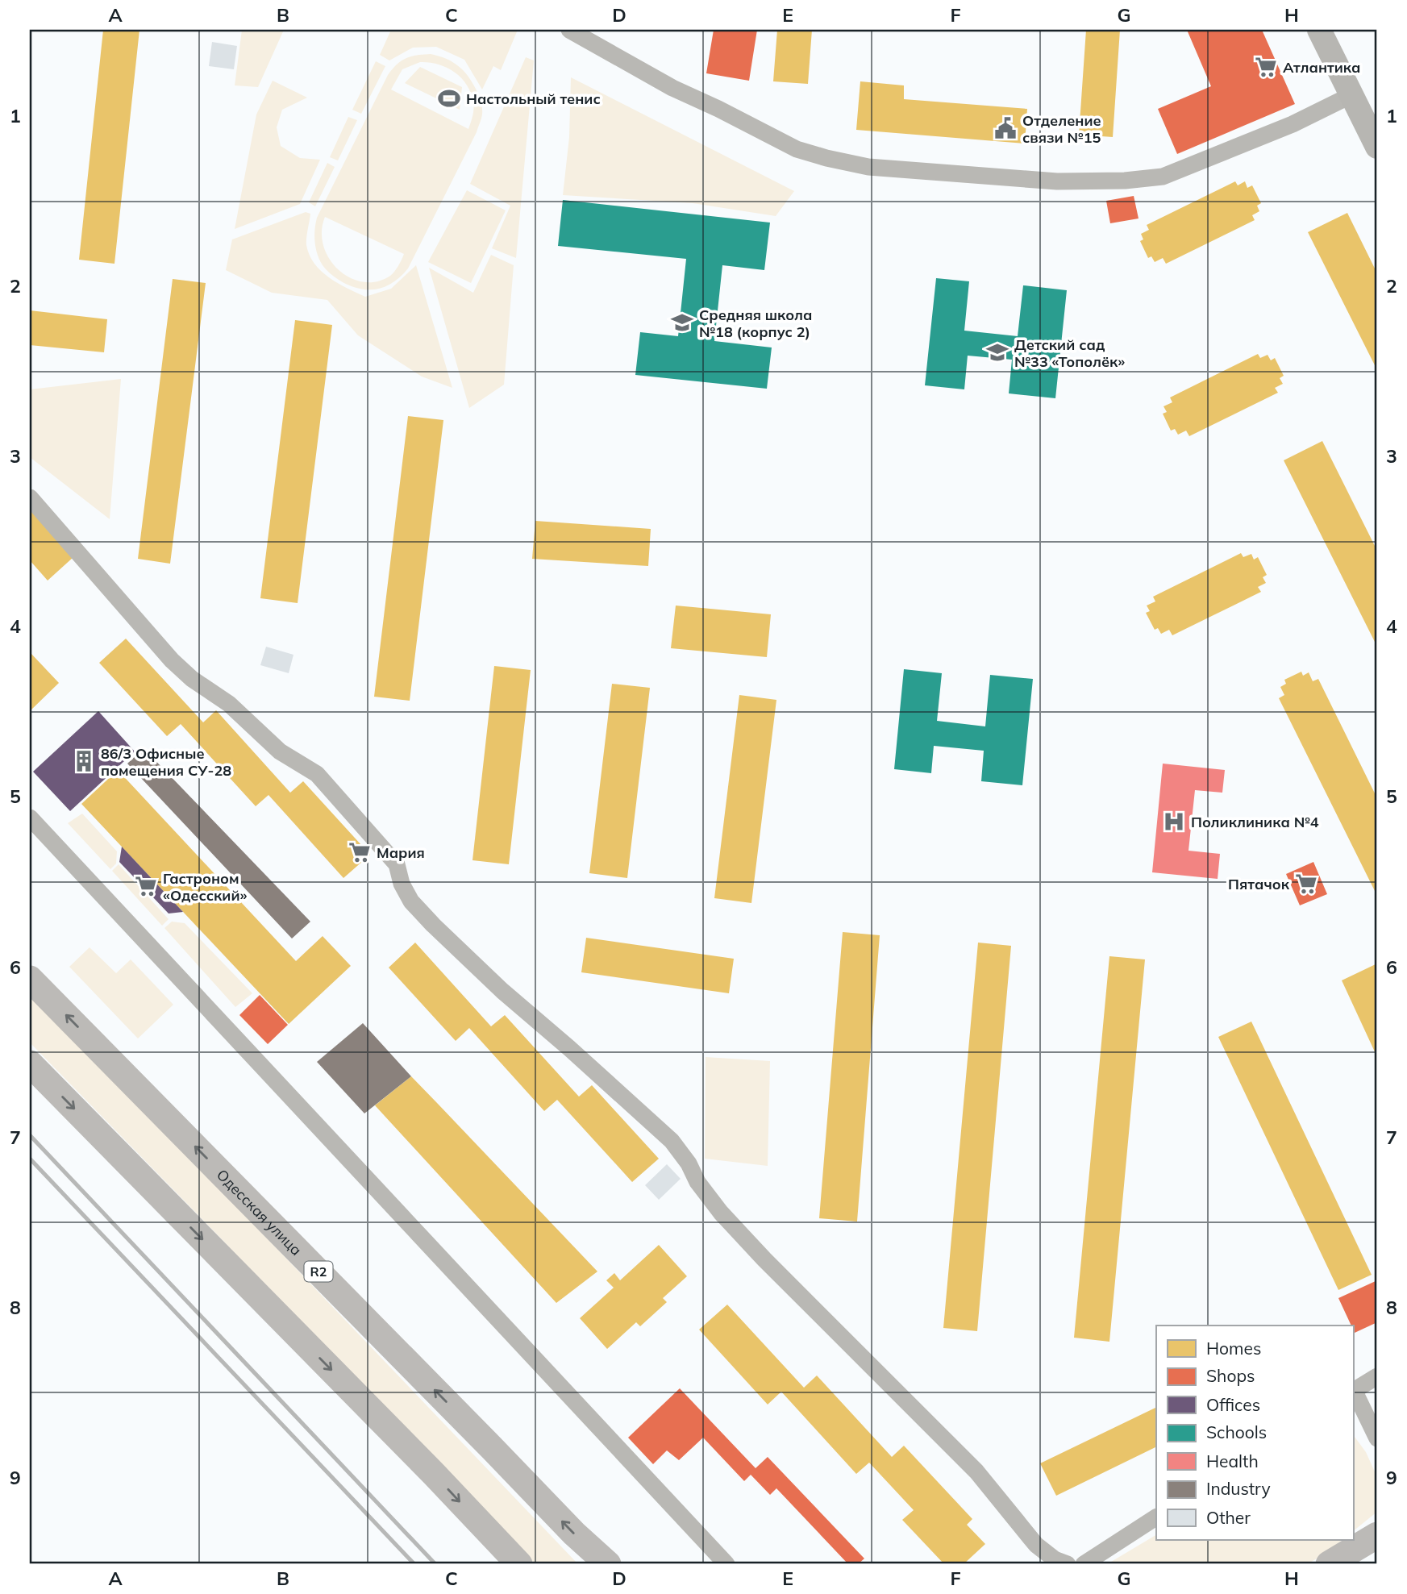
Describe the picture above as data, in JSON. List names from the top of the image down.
{
  "streets": {
    "main road": ["Одесская улица", "R2"]
  },
  "places": {
    "supermarket": [
      "Атлантика",
      "Мария",
      "Пятачок",
      "Гастроном «Одесский»"
    ],
    "sports": ["Настольный тенис"],
    "public building": ["Отделение связи №15"],
    "school or university": ["Средняя школа №18 (корпус 2)", "Детский сад №33 «Тополёк»"],
    "building": ["86/3 Офисные помещения СУ-28"],
    "hospital": ["Поликлиника №4"]
  },
  "legend": [
    "Homes",
    "Shops",
    "Offices",
    "Schools",
    "Health",
    "Industry",
    "Other"
  ],
  "grid": {
    "columns": [
      "A",
      "B",
      "C",
      "D",
      "E",
      "F",
      "G",
      "H"
    ],
    "rows": [
      "1",
      "2",
      "3",
      "4",
      "5",
      "6",
      "7",
      "8",
      "9"
    ]
  }
}
